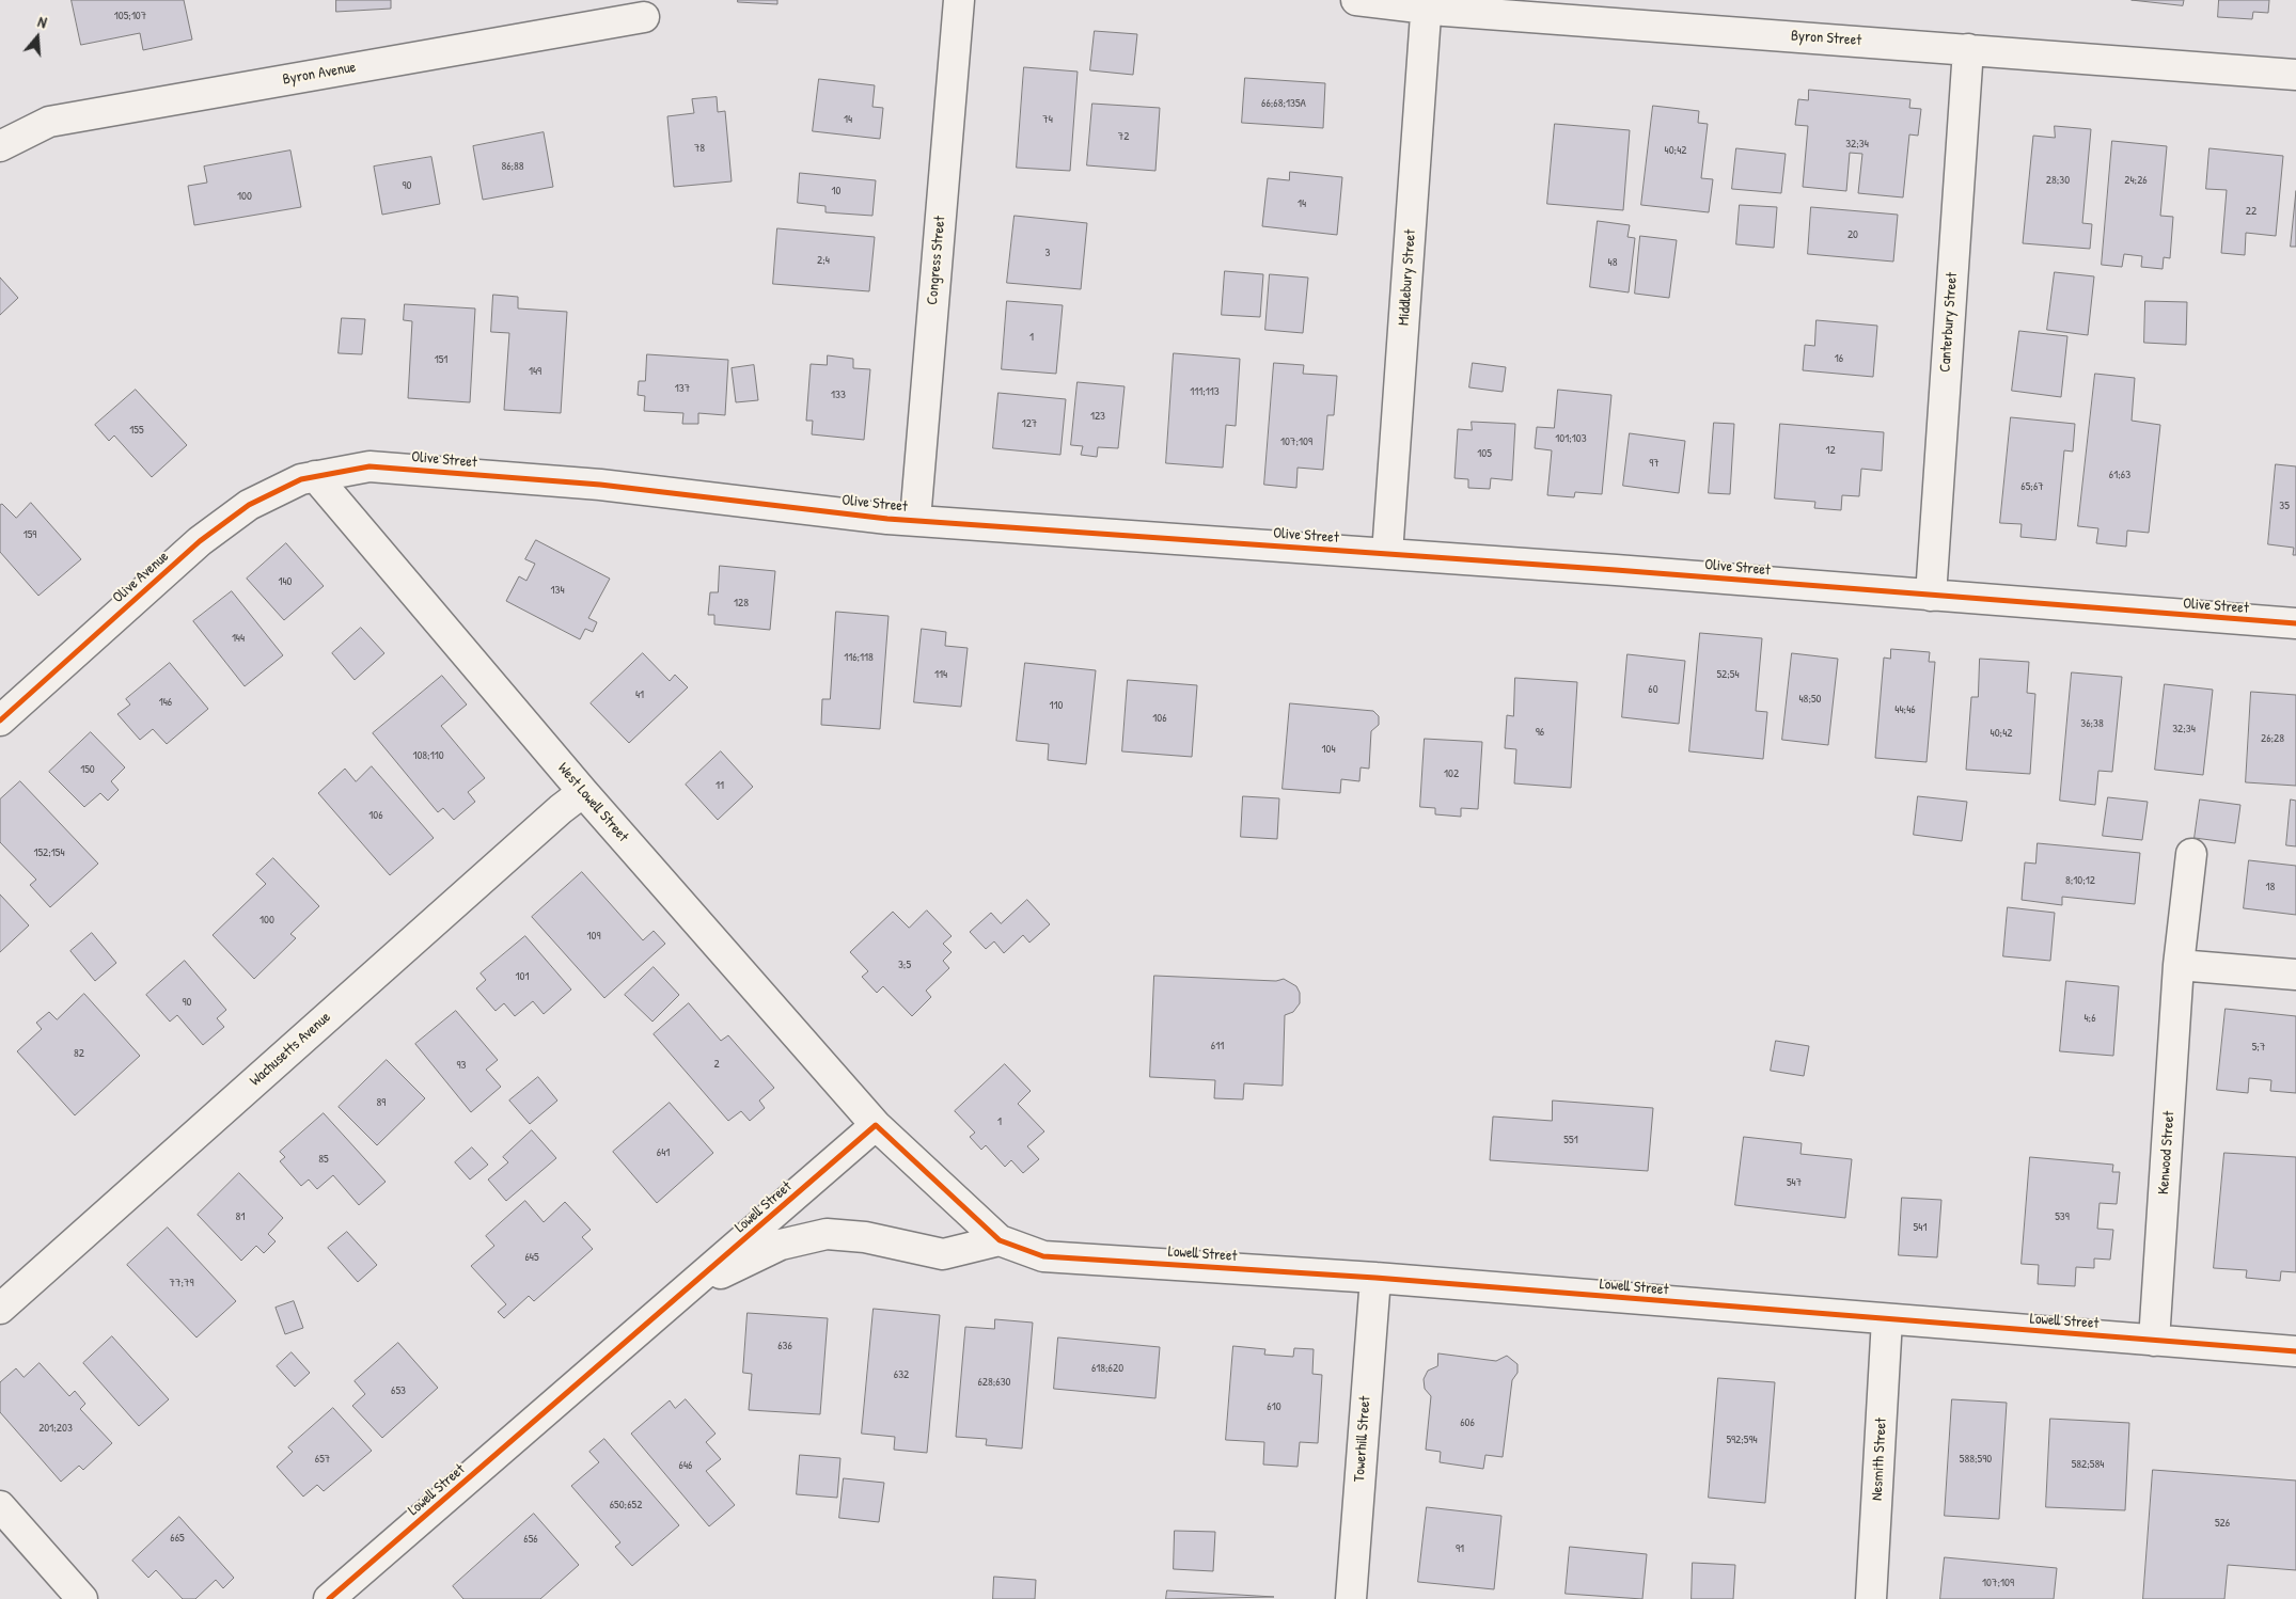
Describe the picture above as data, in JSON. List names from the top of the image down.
{
  "streets": {
    "street": [
      "Byron Street",
      "Byron Avenue",
      "Congress Street",
      "Middlebury Street",
      "Canterbury Street",
      "Olive Street",
      "Olive Avenue",
      "West Lowell Street",
      "Wachusetts Avenue",
      "Kenwood Street",
      "Lowell Street",
      "Towerhill Street",
      "Nesmith Street"
    ]
  },
  "crossings": [
    ["Byron Street", "Middlebury Street"],
    ["Byron Street", "Canterbury Street"],
    ["Congress Street", "Olive Street"],
    ["Middlebury Street", "Olive Street"],
    ["Canterbury Street", "Olive Street"],
    ["Olive Street", "Olive Avenue"],
    ["Olive Street", "West Lowell Street"],
    ["Olive Avenue", "West Lowell Street"],
    ["West Lowell Street", "Wachusetts Avenue"],
    ["West Lowell Street", "Lowell Street"],
    ["Kenwood Street", "Lowell Street"],
    ["Lowell Street", "Towerhill Street"],
    ["Lowell Street", "Nesmith Street"]
  ],
  "house_numbers": [
    "105;107",
    "66;68;135A",
    "14",
    "74",
    "72",
    "32;34",
    "78",
    "40;42",
    "86;88",
    "28;30",
    "24;26",
    "90",
    "10",
    "100",
    "14",
    "22",
    "20",
    "3",
    "2;4",
    "48",
    "1",
    "16",
    "151",
    "149",
    "137",
    "111;113",
    "133",
    "123",
    "127",
    "155",
    "101;103",
    "107;109",
    "12",
    "105",
    "97",
    "61;63",
    "65;67",
    "35",
    "159",
    "140",
    "134",
    "128",
    "144",
    "116;118",
    "114",
    "52;54",
    "60",
    "41",
    "48;50",
    "146",
    "110",
    "44;46",
    "106",
    "36;38",
    "32;34",
    "96",
    "40;42",
    "26;28",
    "104",
    "108;110",
    "150",
    "102",
    "11",
    "106",
    "152;154",
    "8;10;12",
    "18",
    "100",
    "109",
    "3;5",
    "101",
    "90",
    "4;6",
    "611",
    "5;7",
    "82",
    "2",
    "93",
    "89",
    "1",
    "551",
    "641",
    "85",
    "547",
    "81",
    "539",
    "541",
    "645",
    "77;79",
    "636",
    "618;620",
    "632",
    "628;630",
    "653",
    "610",
    "606",
    "201;203",
    "592;594",
    "657",
    "588;590",
    "582;584",
    "646",
    "650;652",
    "526",
    "665",
    "656",
    "91",
    "107;109"
  ],
  "north": "top"
}
